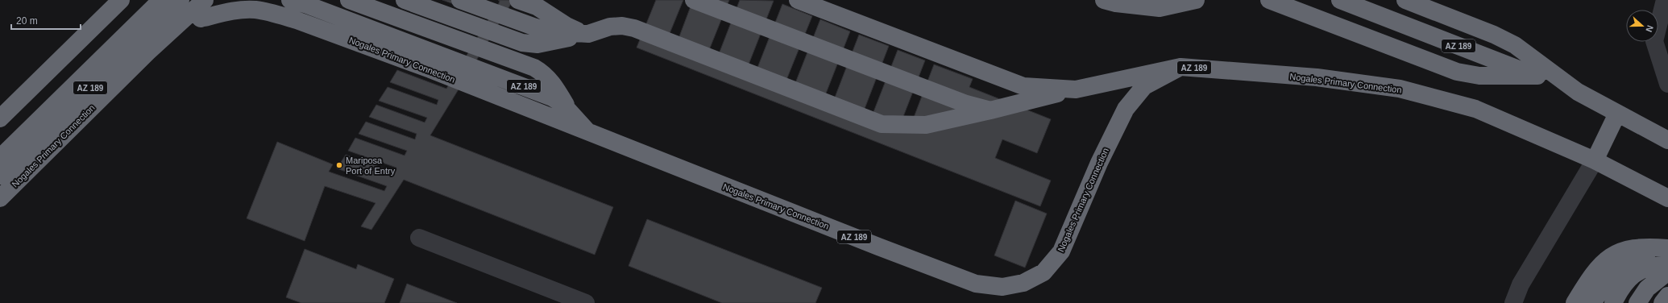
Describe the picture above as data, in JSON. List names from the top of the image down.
{
  "streets": {
    "highway": ["AZ 189", "Nogales Primary Connection"]
  },
  "crossings": [
    ["AZ 189", "Nogales Primary Connection"]
  ],
  "places": ["Mariposa Port of Entry"],
  "scale_bar": "20 m",
  "north": "right"
}
